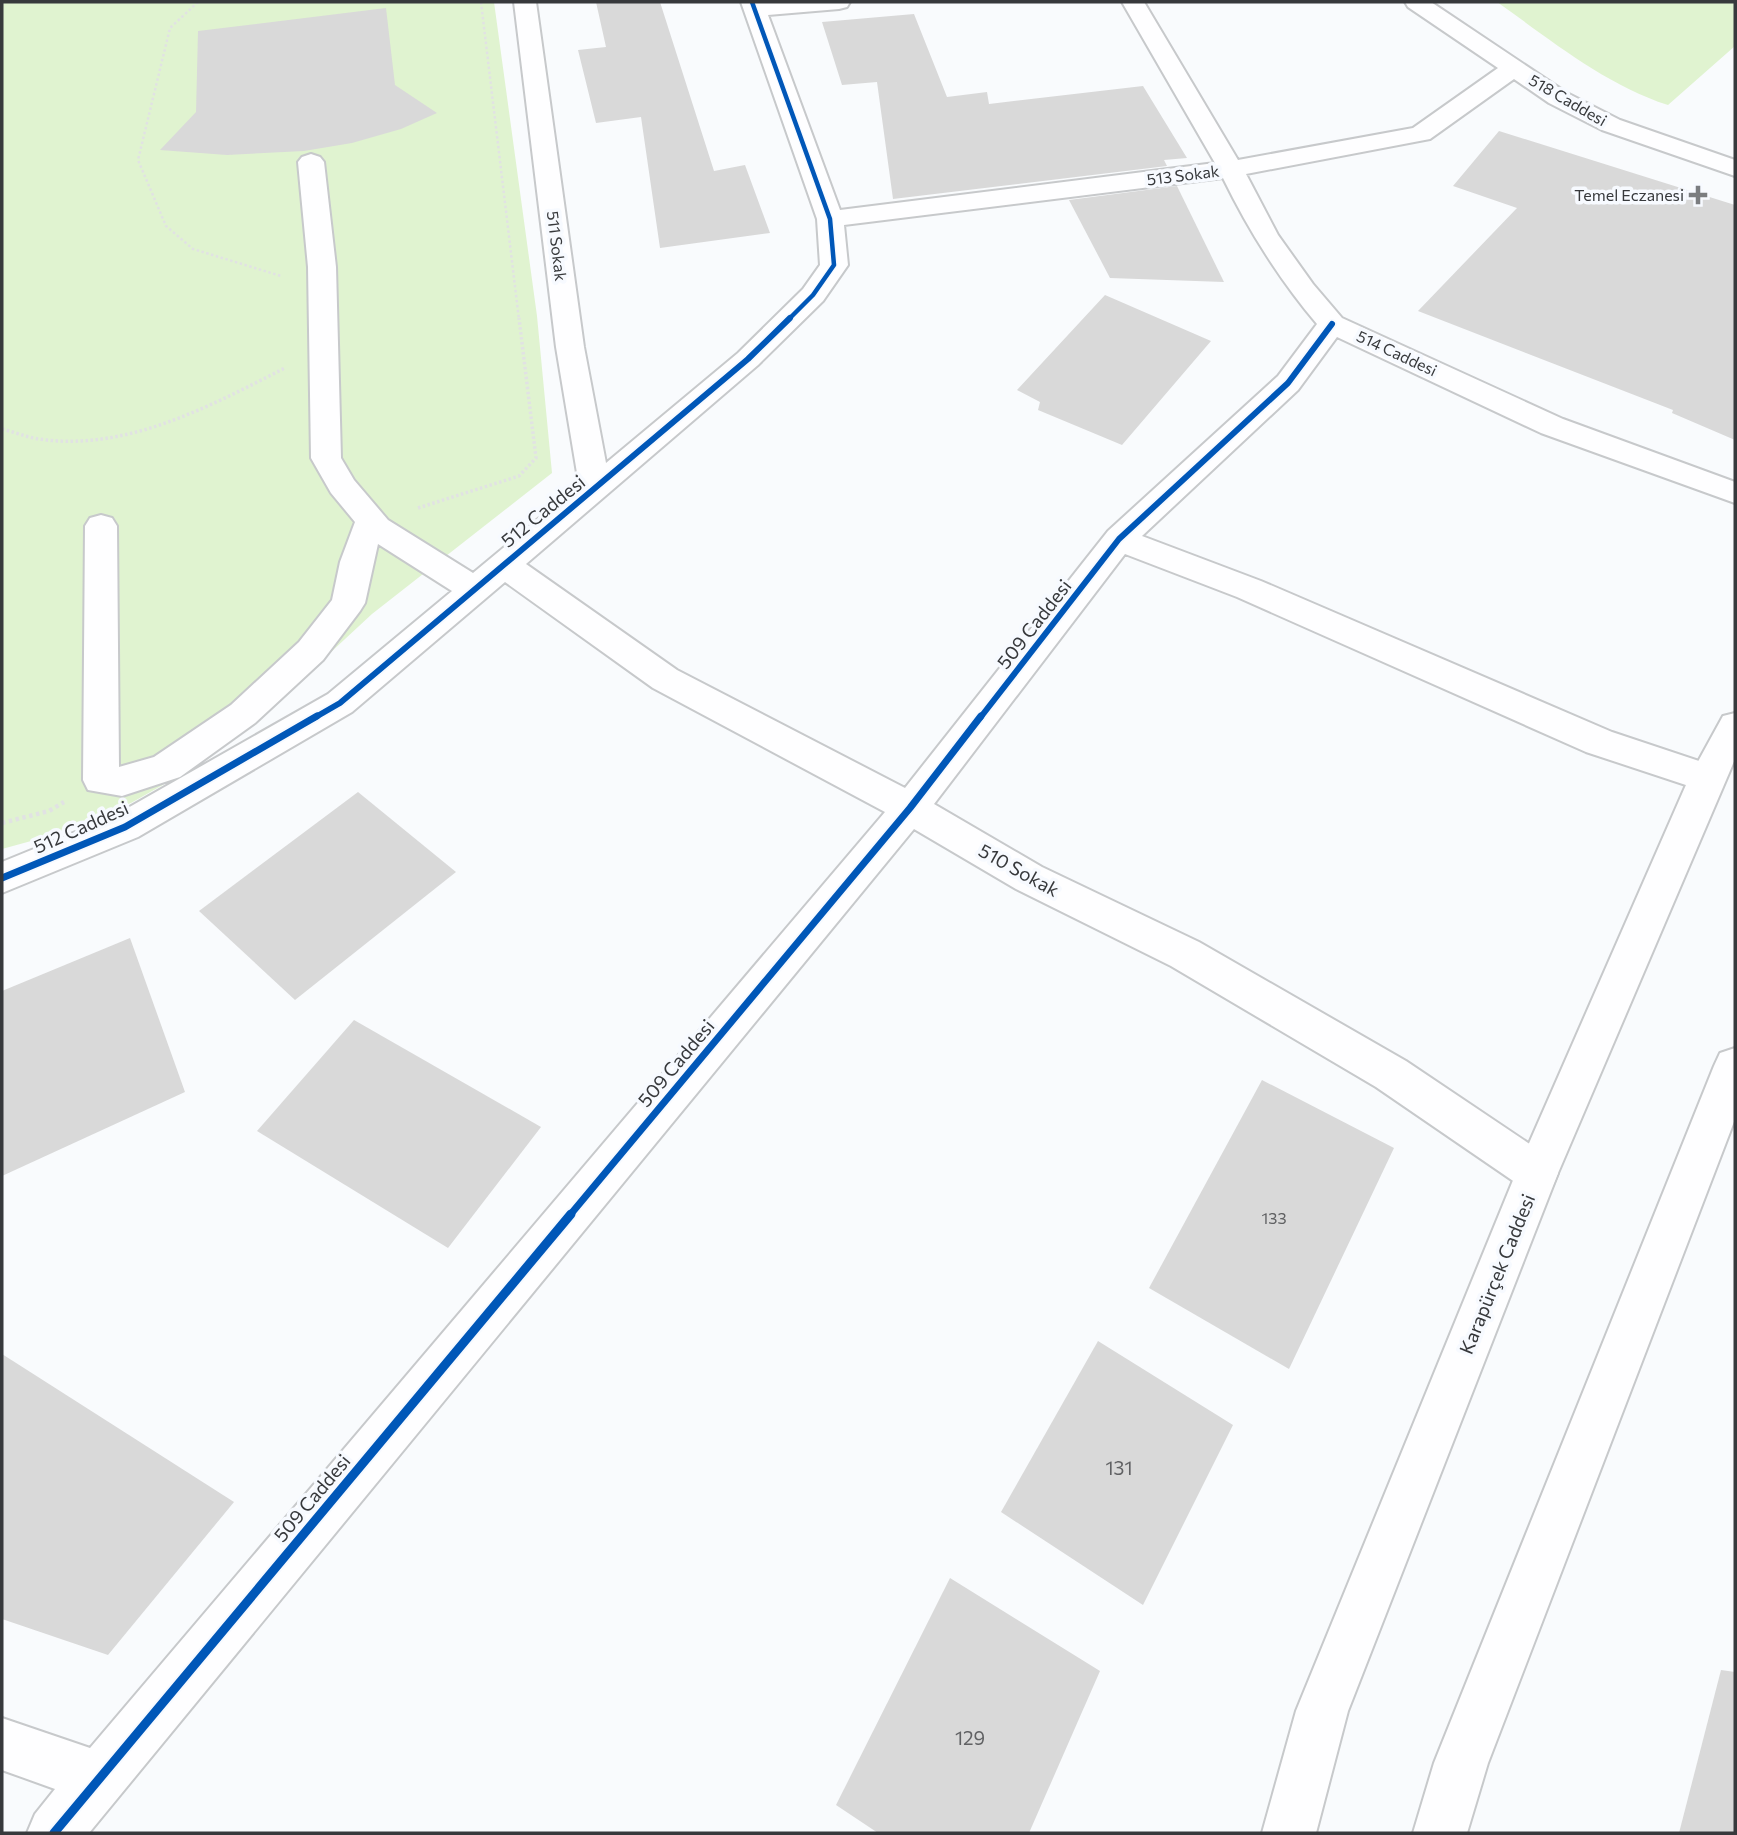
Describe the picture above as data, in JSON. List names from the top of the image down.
{
  "streets": {
    "street": [
      "518 Caddesi",
      "513 Sokak",
      "511 Sokak",
      "514 Caddesi",
      "512 Caddesi",
      "509 Caddesi",
      "510 Sokak",
      "Karapürçek Caddesi"
    ]
  },
  "crossings": [
    ["518 Caddesi", "513 Sokak"],
    ["513 Sokak", "514 Caddesi"],
    ["513 Sokak", "512 Caddesi"],
    ["511 Sokak", "512 Caddesi"],
    ["514 Caddesi", "509 Caddesi"],
    ["512 Caddesi", "510 Sokak"],
    ["509 Caddesi", "510 Sokak"],
    ["510 Sokak", "Karapürçek Caddesi"]
  ],
  "places": {
    "health": ["Temel Eczanesi"]
  },
  "house_numbers": ["133", "131", "129"]
}
